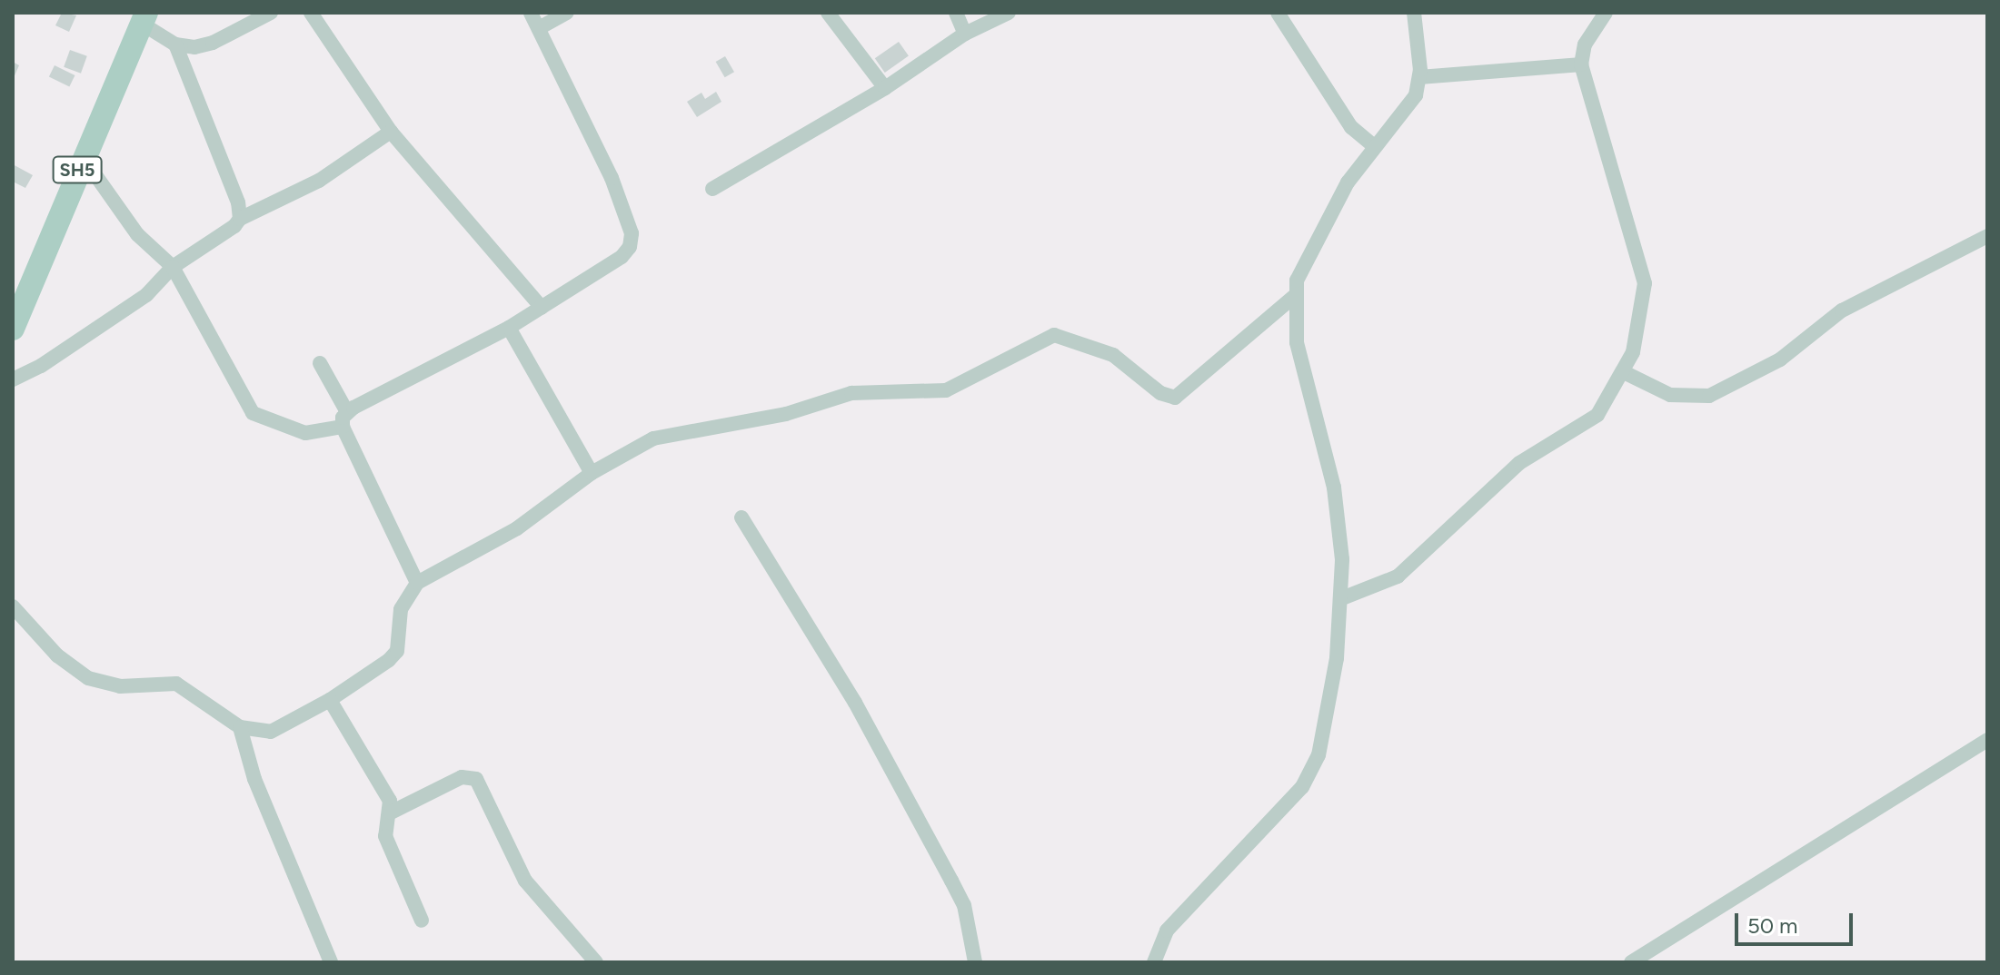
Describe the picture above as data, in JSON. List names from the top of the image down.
{
  "streets": {
    "main road": ["SH5"]
  },
  "scale_bar": "50 m"
}
